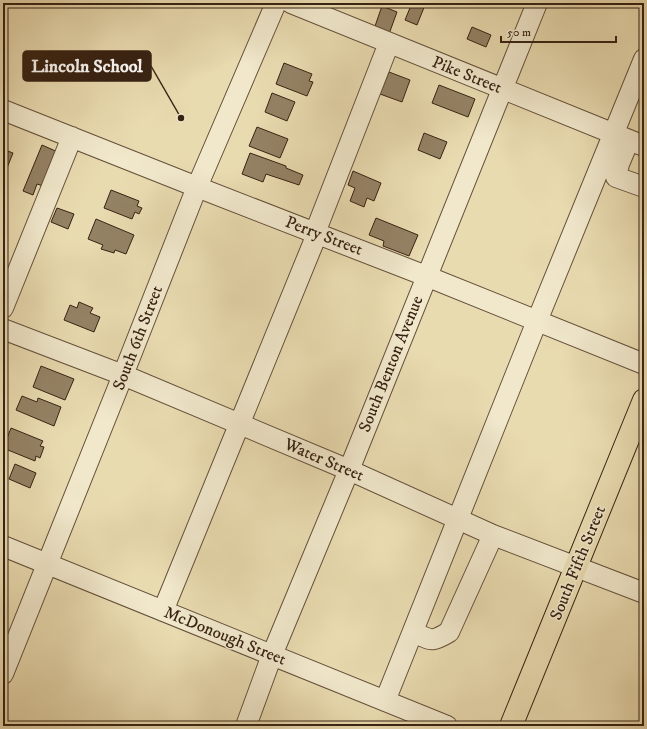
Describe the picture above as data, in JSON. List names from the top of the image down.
{
  "streets": {
    "main road": ["South Fifth Street"],
    "street": [
      "Pike Street",
      "Perry Street",
      "South 6th Street",
      "South Benton Avenue",
      "Water Street",
      "McDonough Street"
    ]
  },
  "crossings": [
    ["Pike Street", "South Benton Avenue"],
    ["Perry Street", "South 6th Street"],
    ["Perry Street", "South Benton Avenue"],
    ["South 6th Street", "Water Street"],
    ["South 6th Street", "McDonough Street"],
    ["South Benton Avenue", "Water Street"],
    ["South Benton Avenue", "McDonough Street"],
    ["Water Street", "South Fifth Street"]
  ],
  "places": ["Lincoln School"],
  "scale_bar": "50 m"
}
